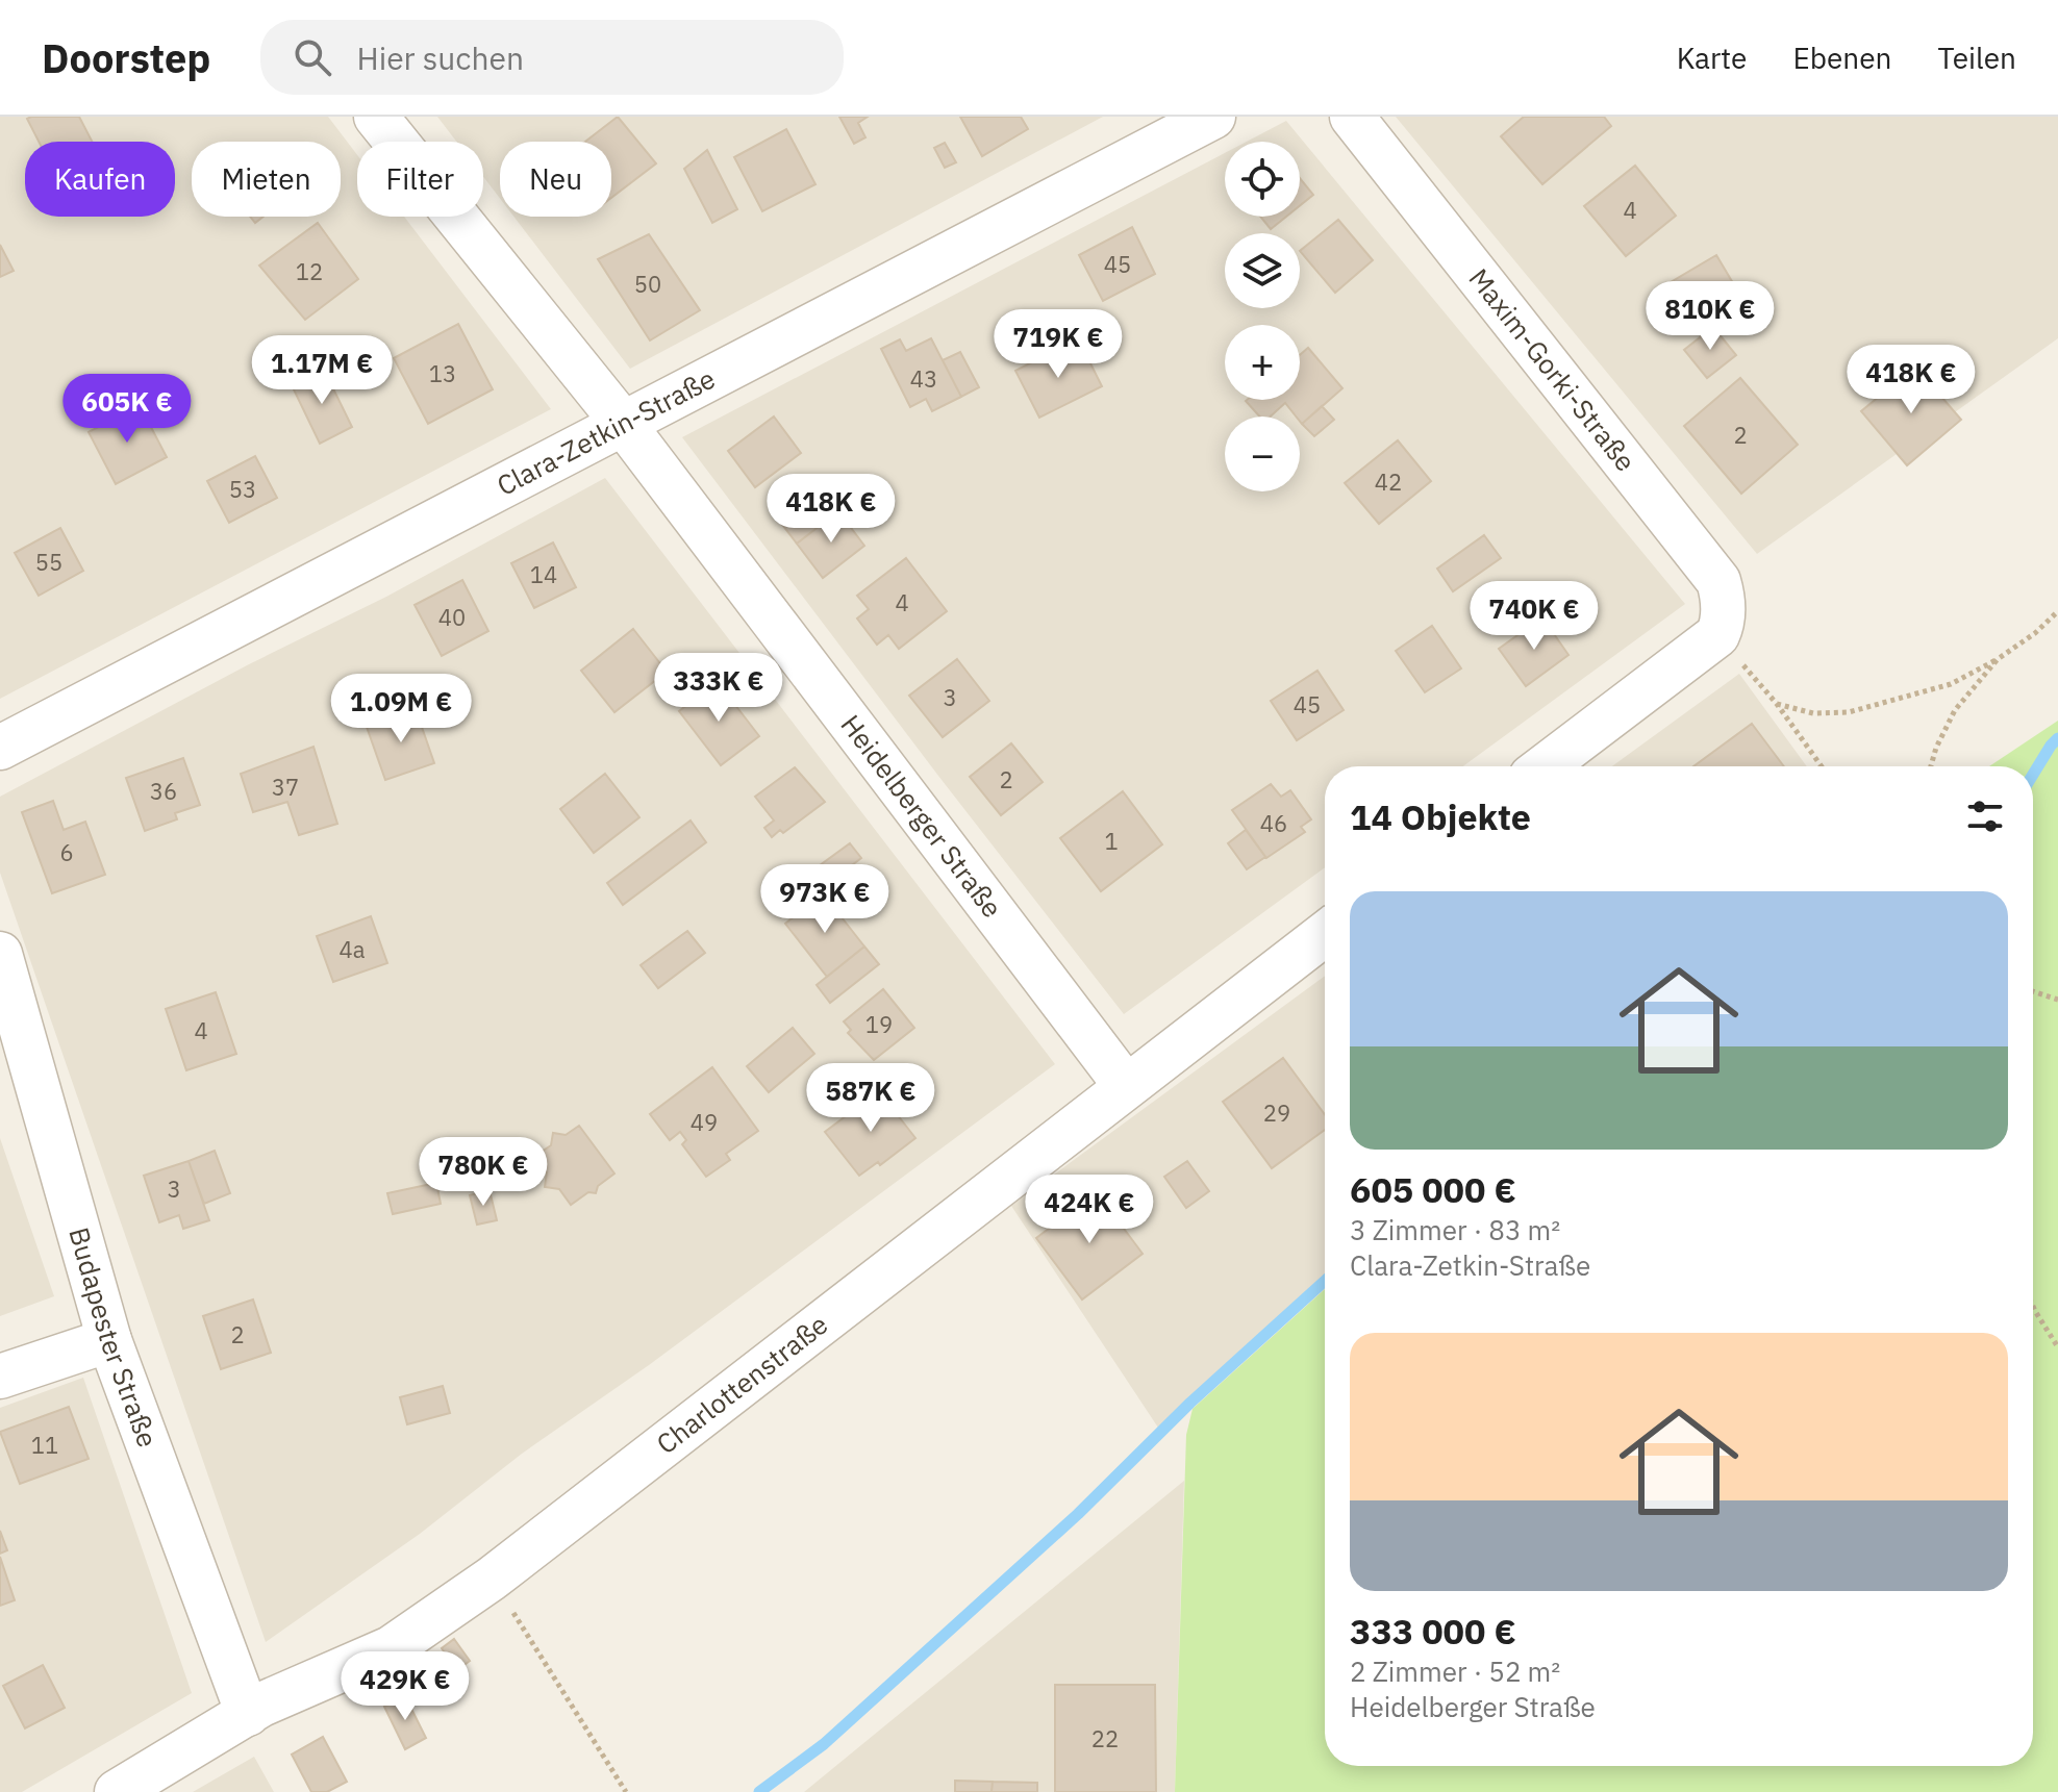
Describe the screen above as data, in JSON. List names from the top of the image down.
{
  "streets": {
    "street": [
      "Maxim-Gorki-Straße",
      "Clara-Zetkin-Straße",
      "Heidelberger Straße",
      "Budapester Straße",
      "Charlottenstraße"
    ]
  },
  "crossings": [
    ["Clara-Zetkin-Straße", "Heidelberger Straße"],
    ["Heidelberger Straße", "Charlottenstraße"],
    ["Budapester Straße", "Charlottenstraße"]
  ],
  "house_numbers": [
    "4",
    "45",
    "12",
    "50",
    "13",
    "43",
    "2",
    "42",
    "53",
    "55",
    "14",
    "4",
    "40",
    "3",
    "45",
    "2",
    "37",
    "36",
    "46",
    "1",
    "6",
    "4a",
    "19",
    "4",
    "29",
    "49",
    "3",
    "2",
    "11",
    "22"
  ],
  "page": {
    "header": "Doorstep",
    "search": "Hier suchen",
    "nav": ["Karte", "Ebenen", "Teilen"],
    "map_buttons": ["+", "−"],
    "chip": [
      "Kaufen",
      "Mieten",
      "Filter",
      "Neu"
    ],
    "price": [
      "810K €",
      "719K €",
      "1.17M €",
      "418K €",
      "605K €",
      "418K €",
      "740K €",
      "333K €",
      "1.09M €",
      "973K €",
      "587K €",
      "780K €",
      "424K €",
      "429K €"
    ],
    "heading": "14 Objekte",
    "list": [
      {
        "name": "605 000 €",
        "note": "3 Zimmer · 83 m² · Clara-Zetkin-Straße"
      },
      {
        "name": "333 000 €",
        "note": "2 Zimmer · 52 m² · Heidelberger Straße"
      }
    ]
  }
}
